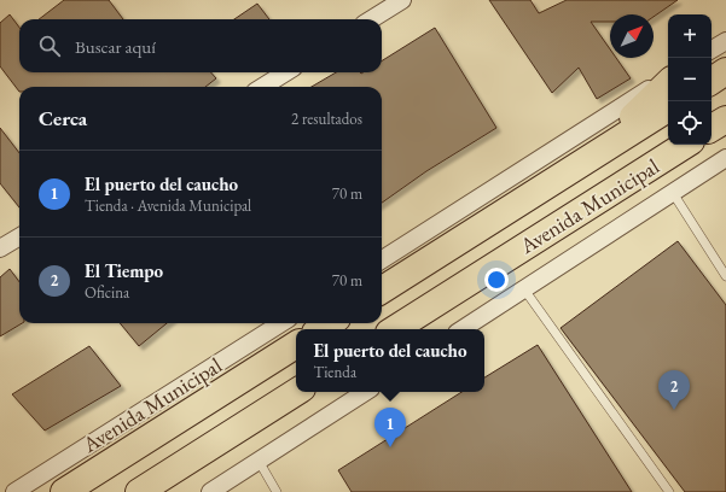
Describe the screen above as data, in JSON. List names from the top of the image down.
{
  "streets": {
    "highway": ["Avenida Municipal"]
  },
  "north": "top right",
  "page": {
    "map_buttons": ["+", "−"],
    "search": "Buscar aquí",
    "heading": ["Cerca", "2 resultados"],
    "list": [
      {
        "mark": "1",
        "name": "El puerto del caucho",
        "note": "Tienda · Avenida Municipal",
        "value": "70 m"
      },
      {
        "mark": "2",
        "name": "El Tiempo",
        "note": "Oficina",
        "value": "70 m"
      }
    ],
    "popup": ["El puerto del caucho", "Tienda"],
    "pins": ["2", "1"]
  }
}
